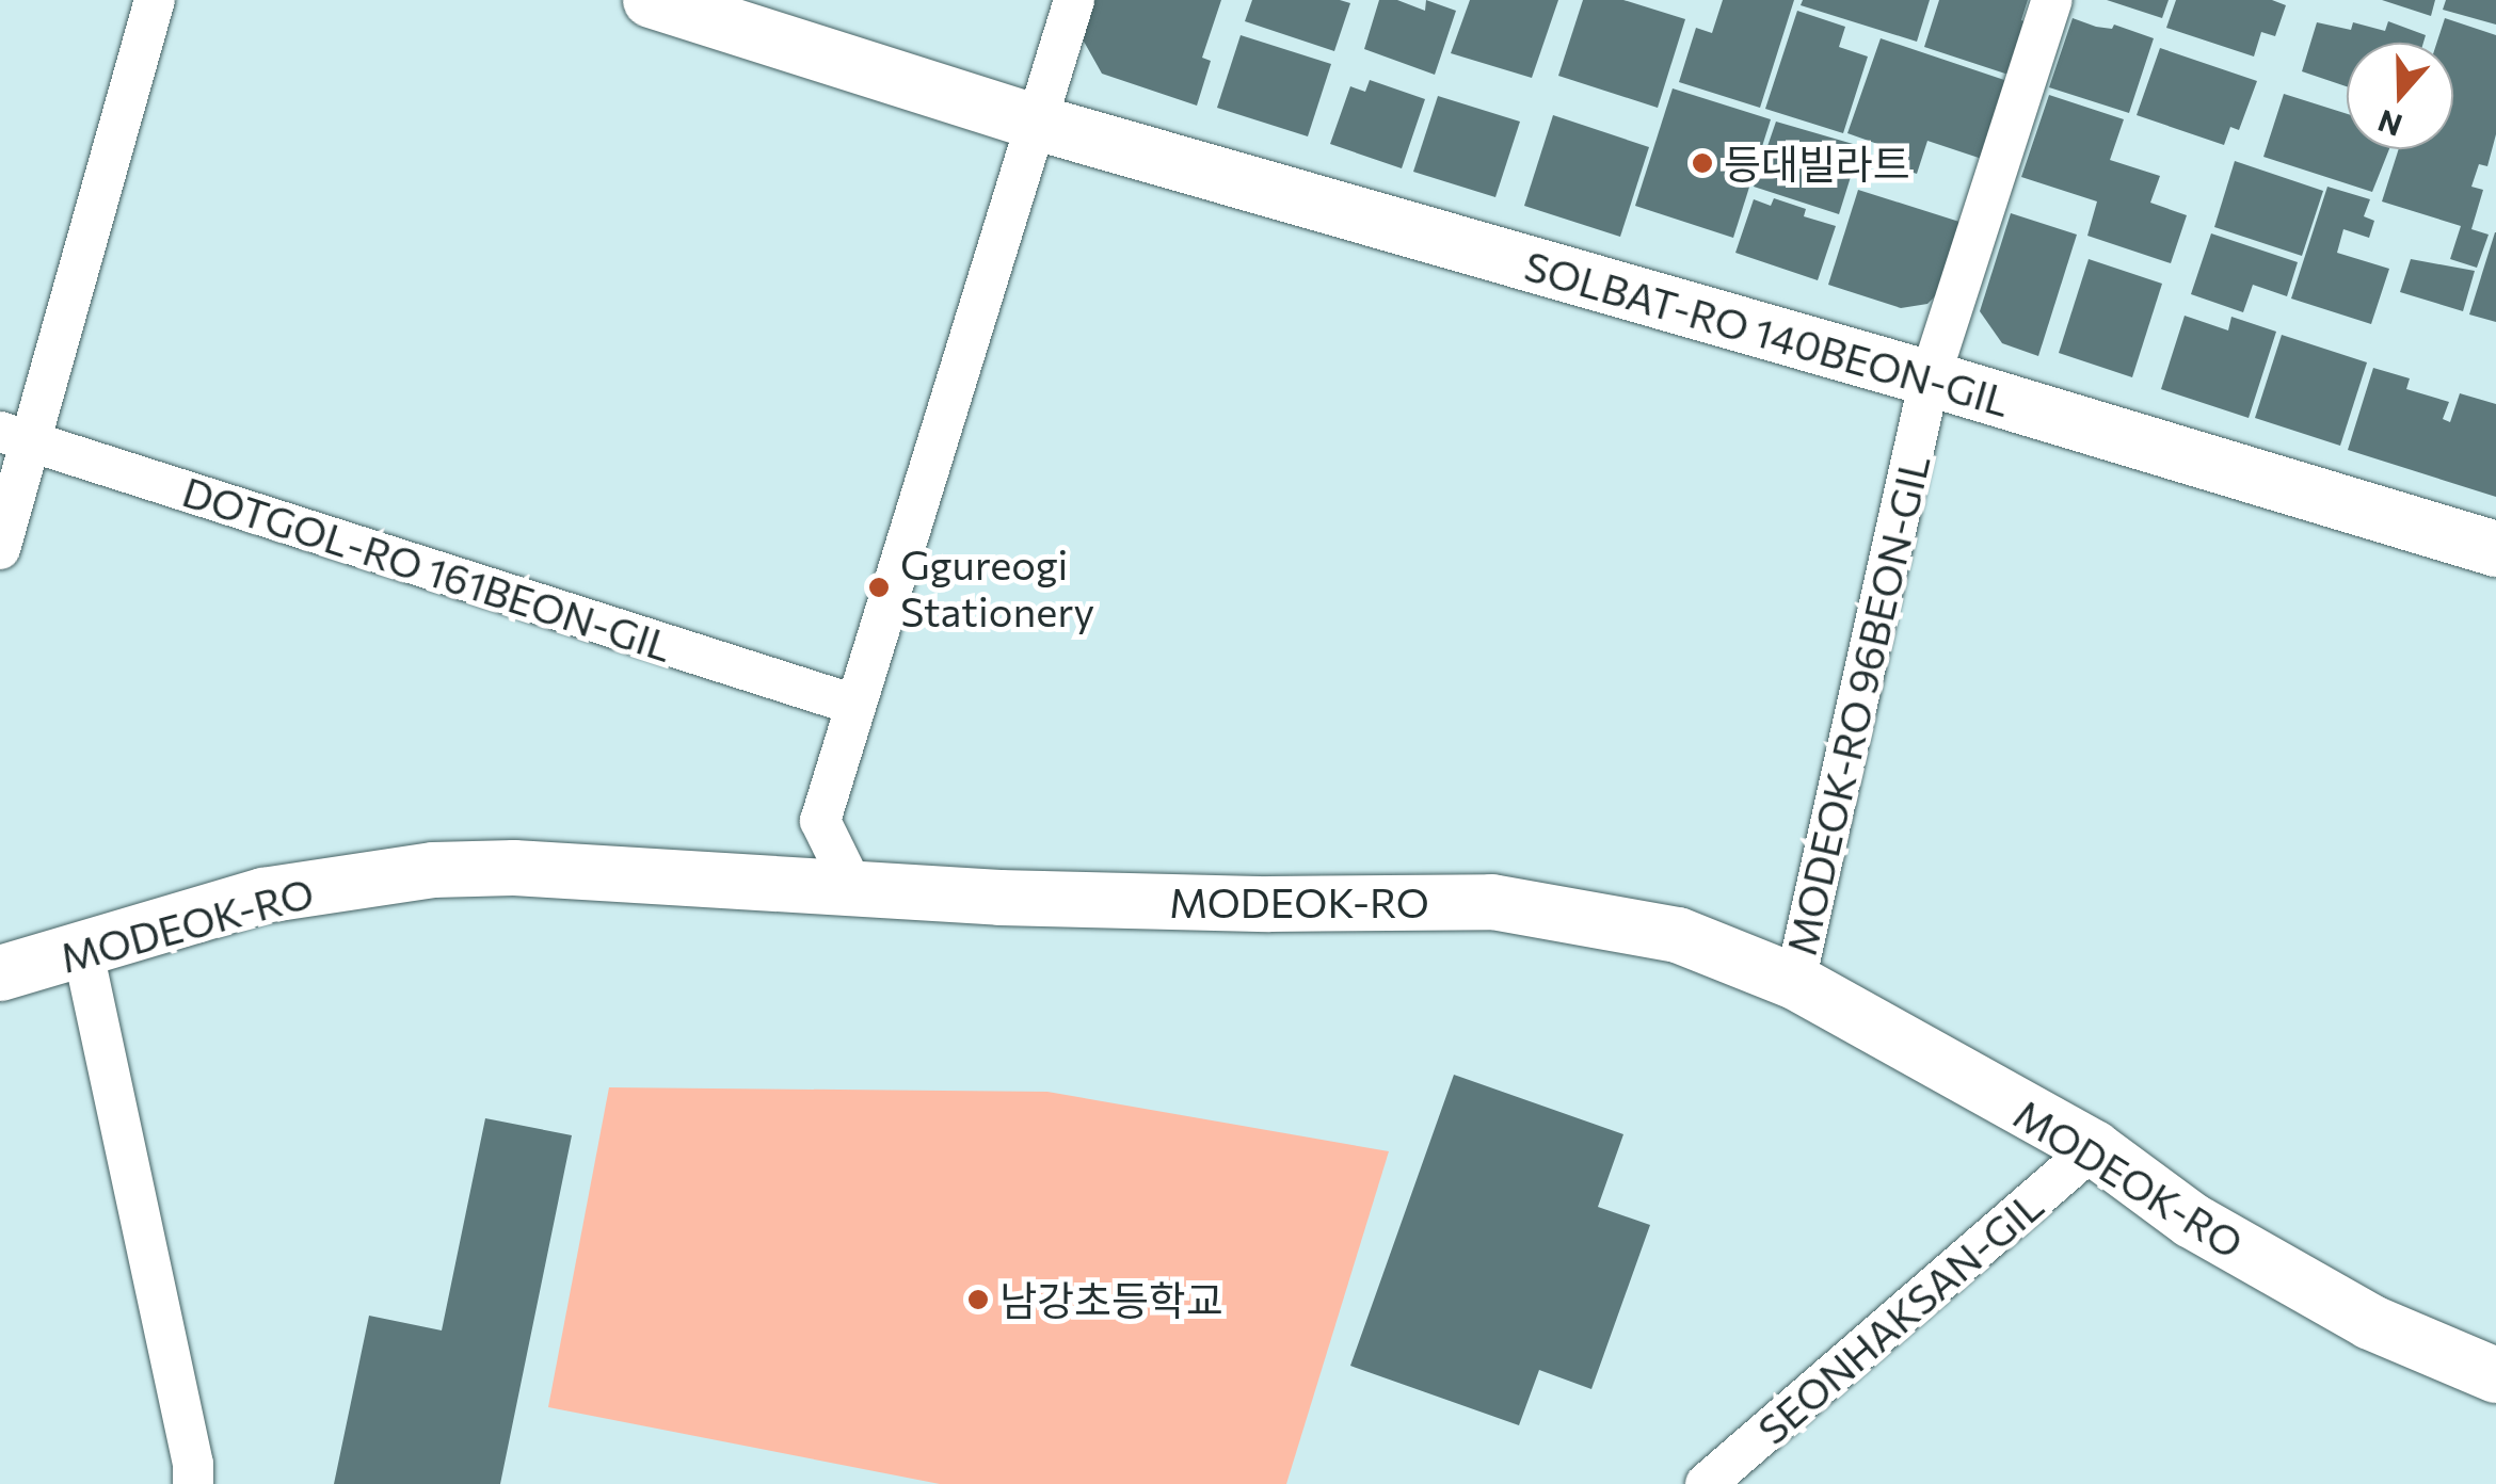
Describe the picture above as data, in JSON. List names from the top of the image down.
{
  "streets": {
    "street": [
      "SOLBAT-RO 140BEON-GIL",
      "DOTGOL-RO 161BEON-GIL",
      "MODEOK-RO 96BEON-GIL",
      "MODEOK-RO",
      "SEONHAKSAN-GIL"
    ]
  },
  "crossings": [
    ["SOLBAT-RO 140BEON-GIL", "MODEOK-RO 96BEON-GIL"],
    ["MODEOK-RO 96BEON-GIL", "MODEOK-RO"],
    ["MODEOK-RO", "SEONHAKSAN-GIL"]
  ],
  "places": ["등대빌라트", "Ggureogi Stationery", "남강초등학교"],
  "north": "bottom"
}
